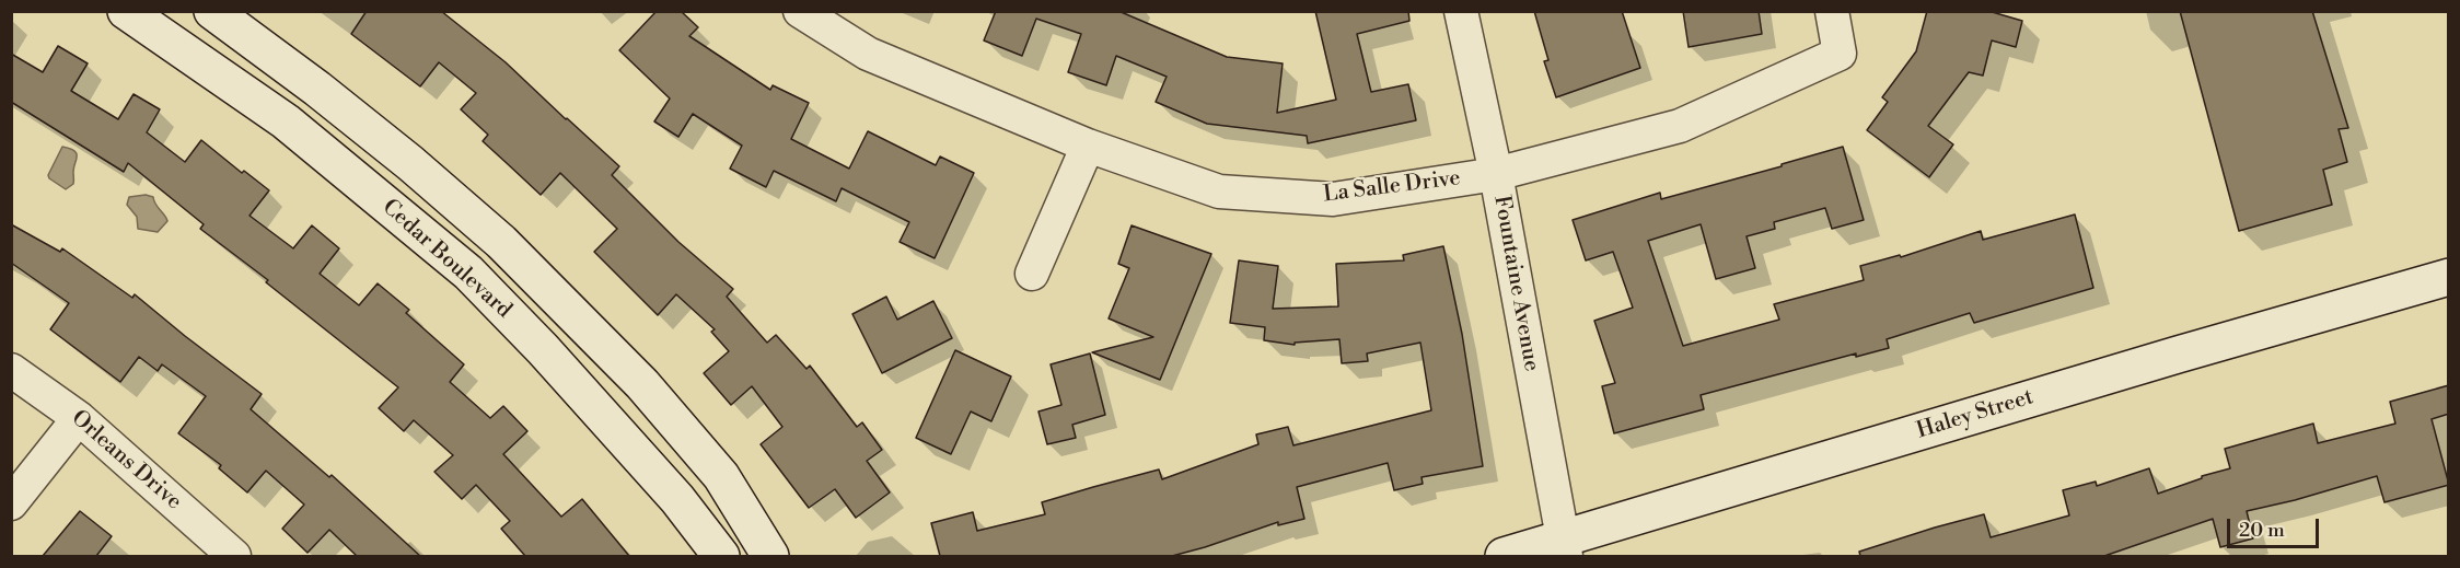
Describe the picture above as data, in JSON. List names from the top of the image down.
{
  "streets": {
    "street": [
      "La Salle Drive",
      "Cedar Boulevard",
      "Fountaine Avenue",
      "Haley Street",
      "Orleans Drive"
    ]
  },
  "crossings": [
    ["La Salle Drive", "Fountaine Avenue"],
    ["Fountaine Avenue", "Haley Street"]
  ],
  "scale_bar": "20 m"
}
